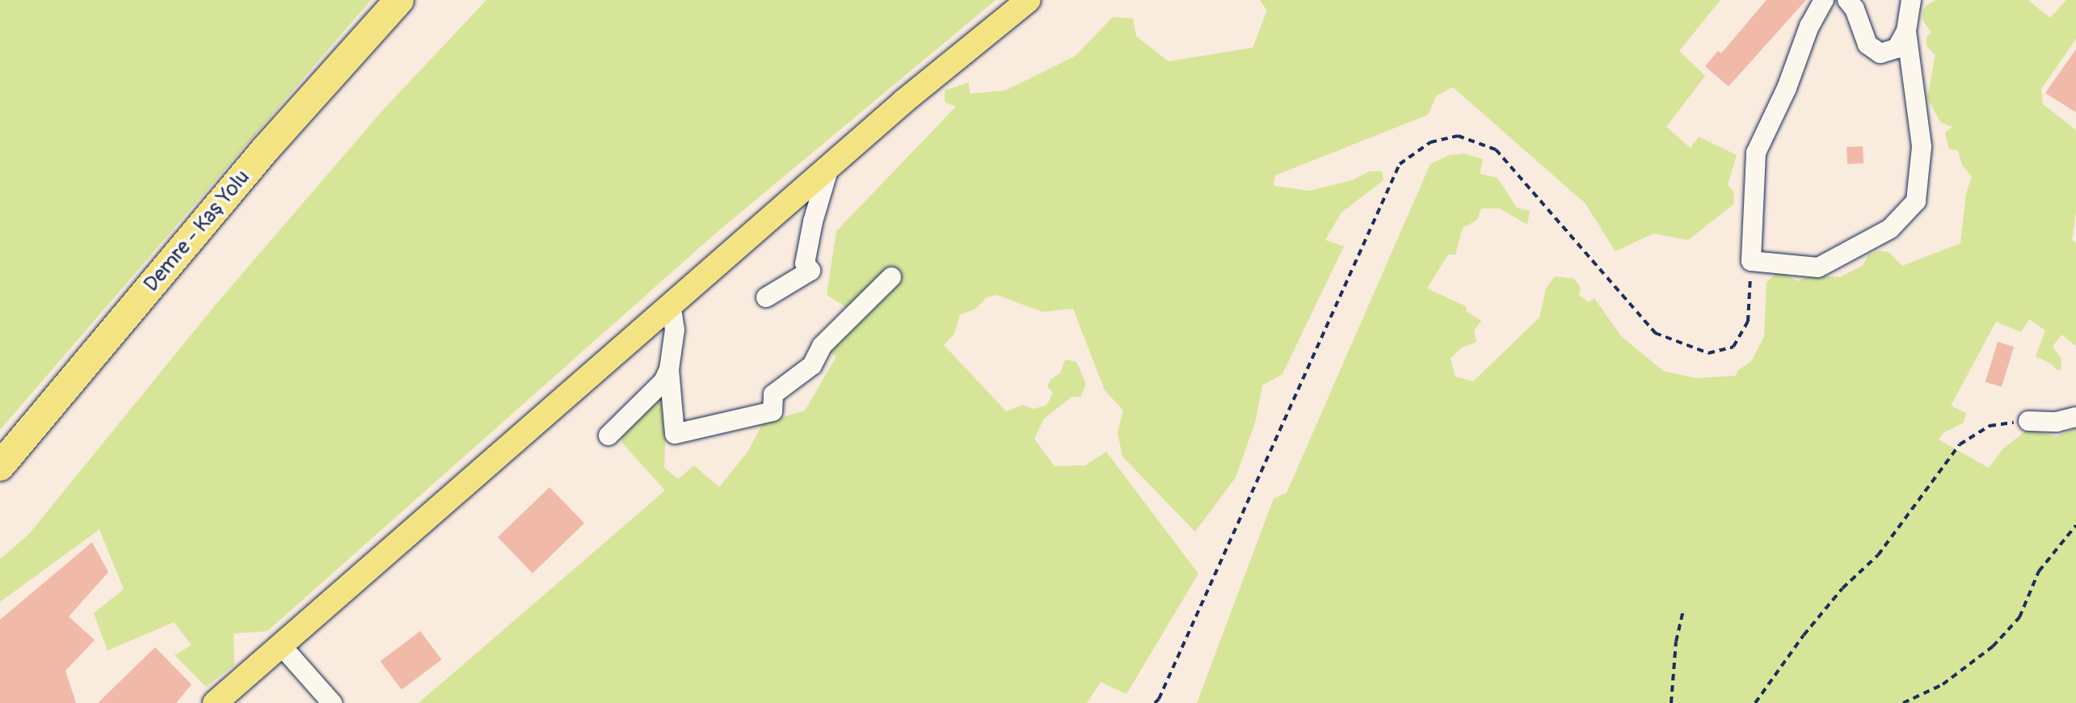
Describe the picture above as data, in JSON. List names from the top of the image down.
{
  "streets": {
    "highway": ["Demre - Kaş Yolu"]
  }
}
